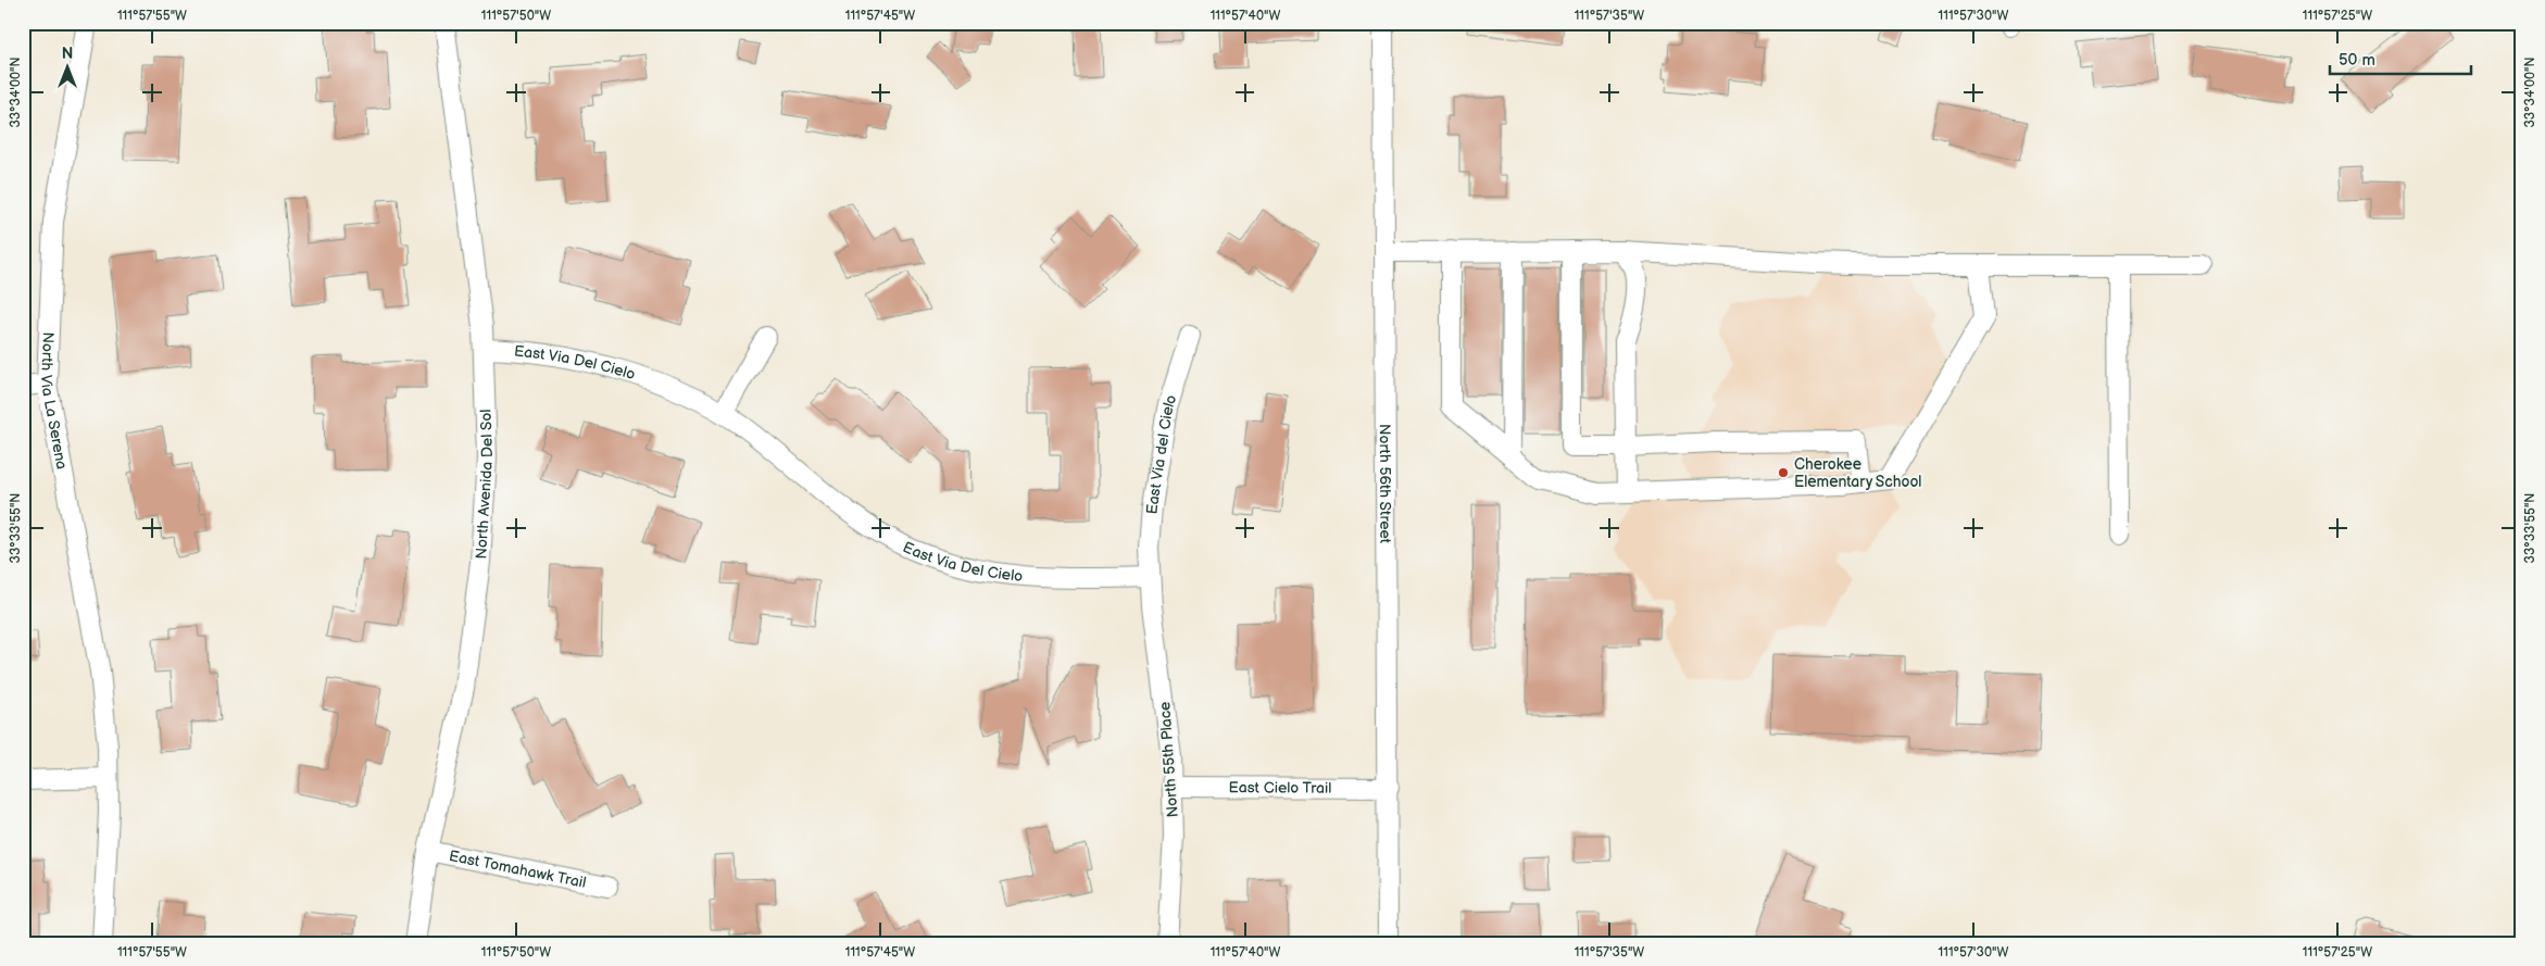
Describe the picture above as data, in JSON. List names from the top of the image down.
{
  "streets": {
    "street": [
      "East Via Del Cielo",
      "North Via La Serena",
      "East Via del Cielo",
      "North 56th Street",
      "North Avenida Del Sol",
      "North 55th Place",
      "East Cielo Trail",
      "East Tomahawk Trail"
    ]
  },
  "crossings": [
    ["East Via Del Cielo", "East Via del Cielo"],
    ["East Via Del Cielo", "North Avenida Del Sol"],
    ["East Via Del Cielo", "North 55th Place"],
    ["East Via del Cielo", "North 55th Place"],
    ["North 56th Street", "East Cielo Trail"],
    ["North Avenida Del Sol", "East Tomahawk Trail"],
    ["North 55th Place", "East Cielo Trail"]
  ],
  "places": ["Cherokee Elementary School"],
  "scale_bar": "50 m",
  "north": "top",
  "coordinates": [
    "111°57'55\"W",
    "111°57'50\"W",
    "111°57'45\"W",
    "111°57'40\"W",
    "111°57'35\"W",
    "111°57'30\"W",
    "111°57'25\"W",
    "33°34'00\"N",
    "33°33'55\"N"
  ]
}
